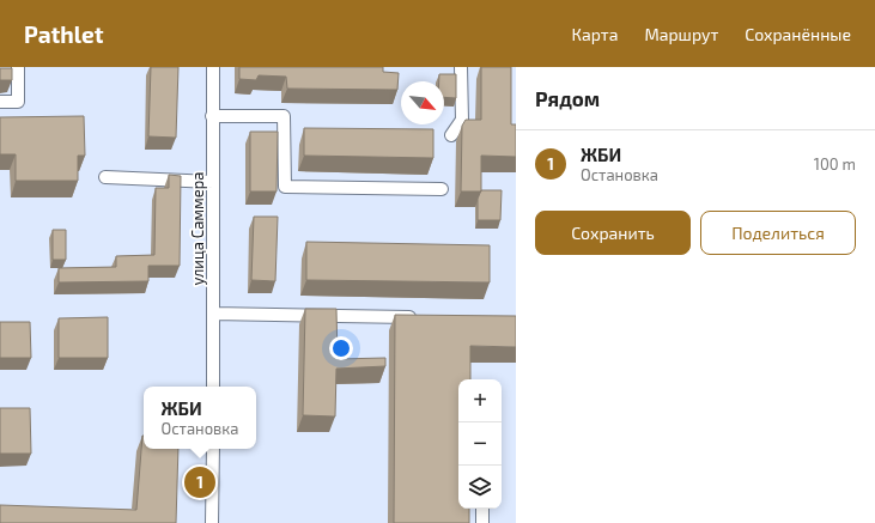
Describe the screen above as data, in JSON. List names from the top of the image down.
{
  "streets": {
    "street": ["улица Саммера"]
  },
  "north": "bottom right",
  "page": {
    "header": "Pathlet",
    "nav": ["Карта", "Маршрут", "Сохранённые"],
    "heading": "Рядом",
    "list": [
      {
        "mark": "1",
        "name": "ЖБИ",
        "note": "Остановка",
        "value": "100 m"
      }
    ],
    "buttons": ["Сохранить", "Поделиться"],
    "map_buttons": ["+", "−"],
    "popup": ["ЖБИ", "Остановка"],
    "pins": "1"
  }
}
